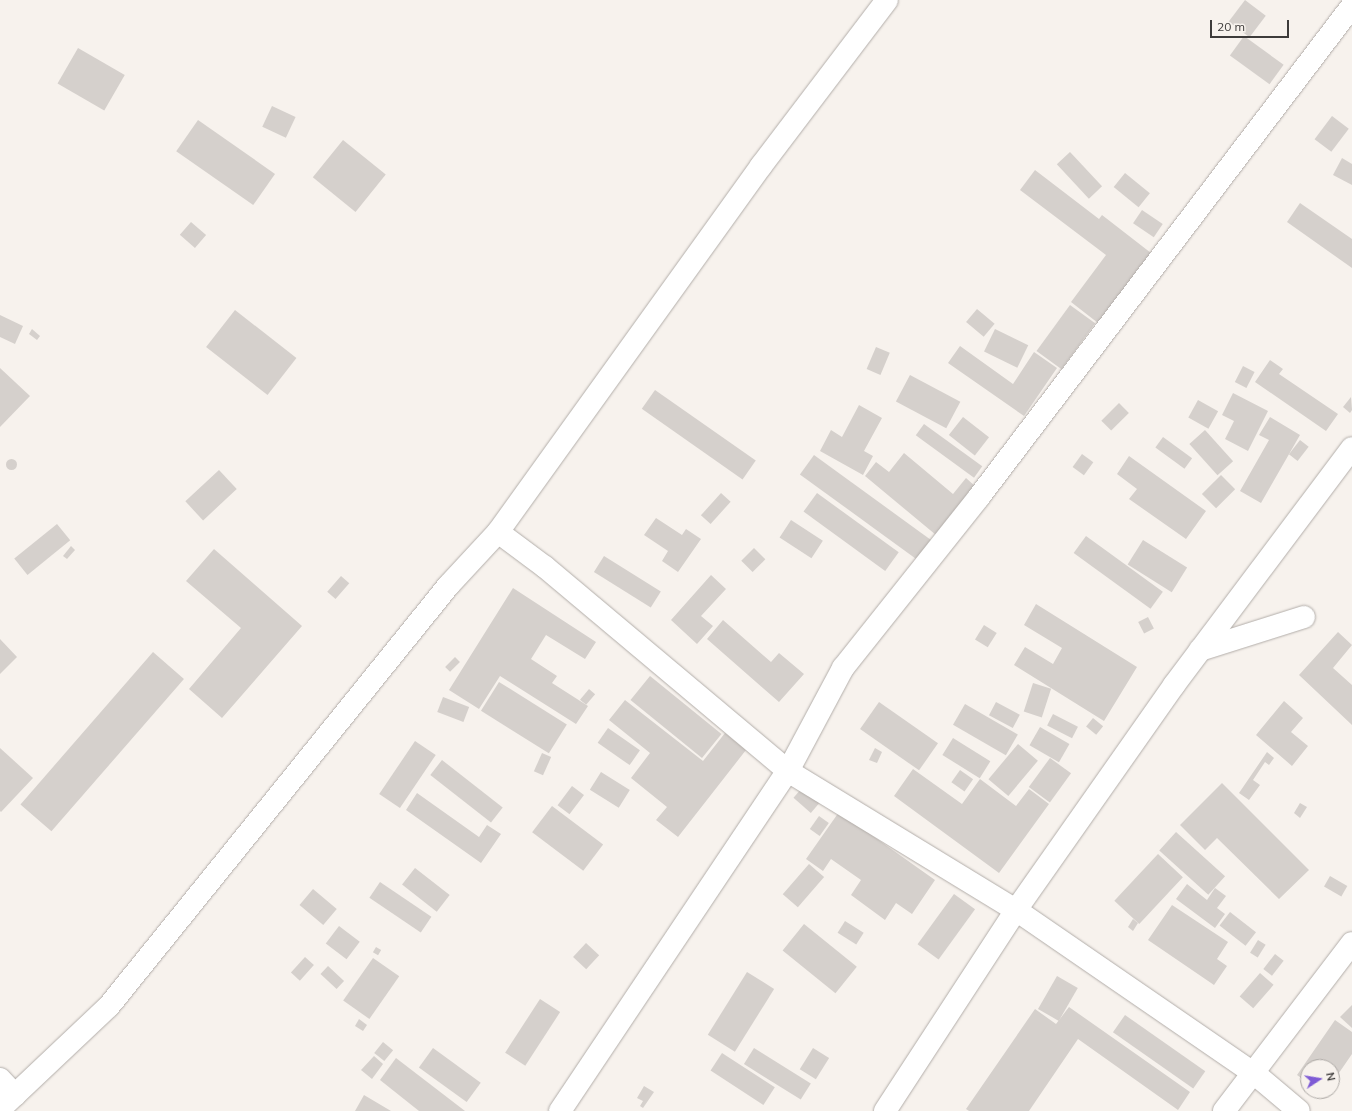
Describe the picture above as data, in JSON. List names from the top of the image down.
{
  "scale_bar": "20 m",
  "north": "right"
}
